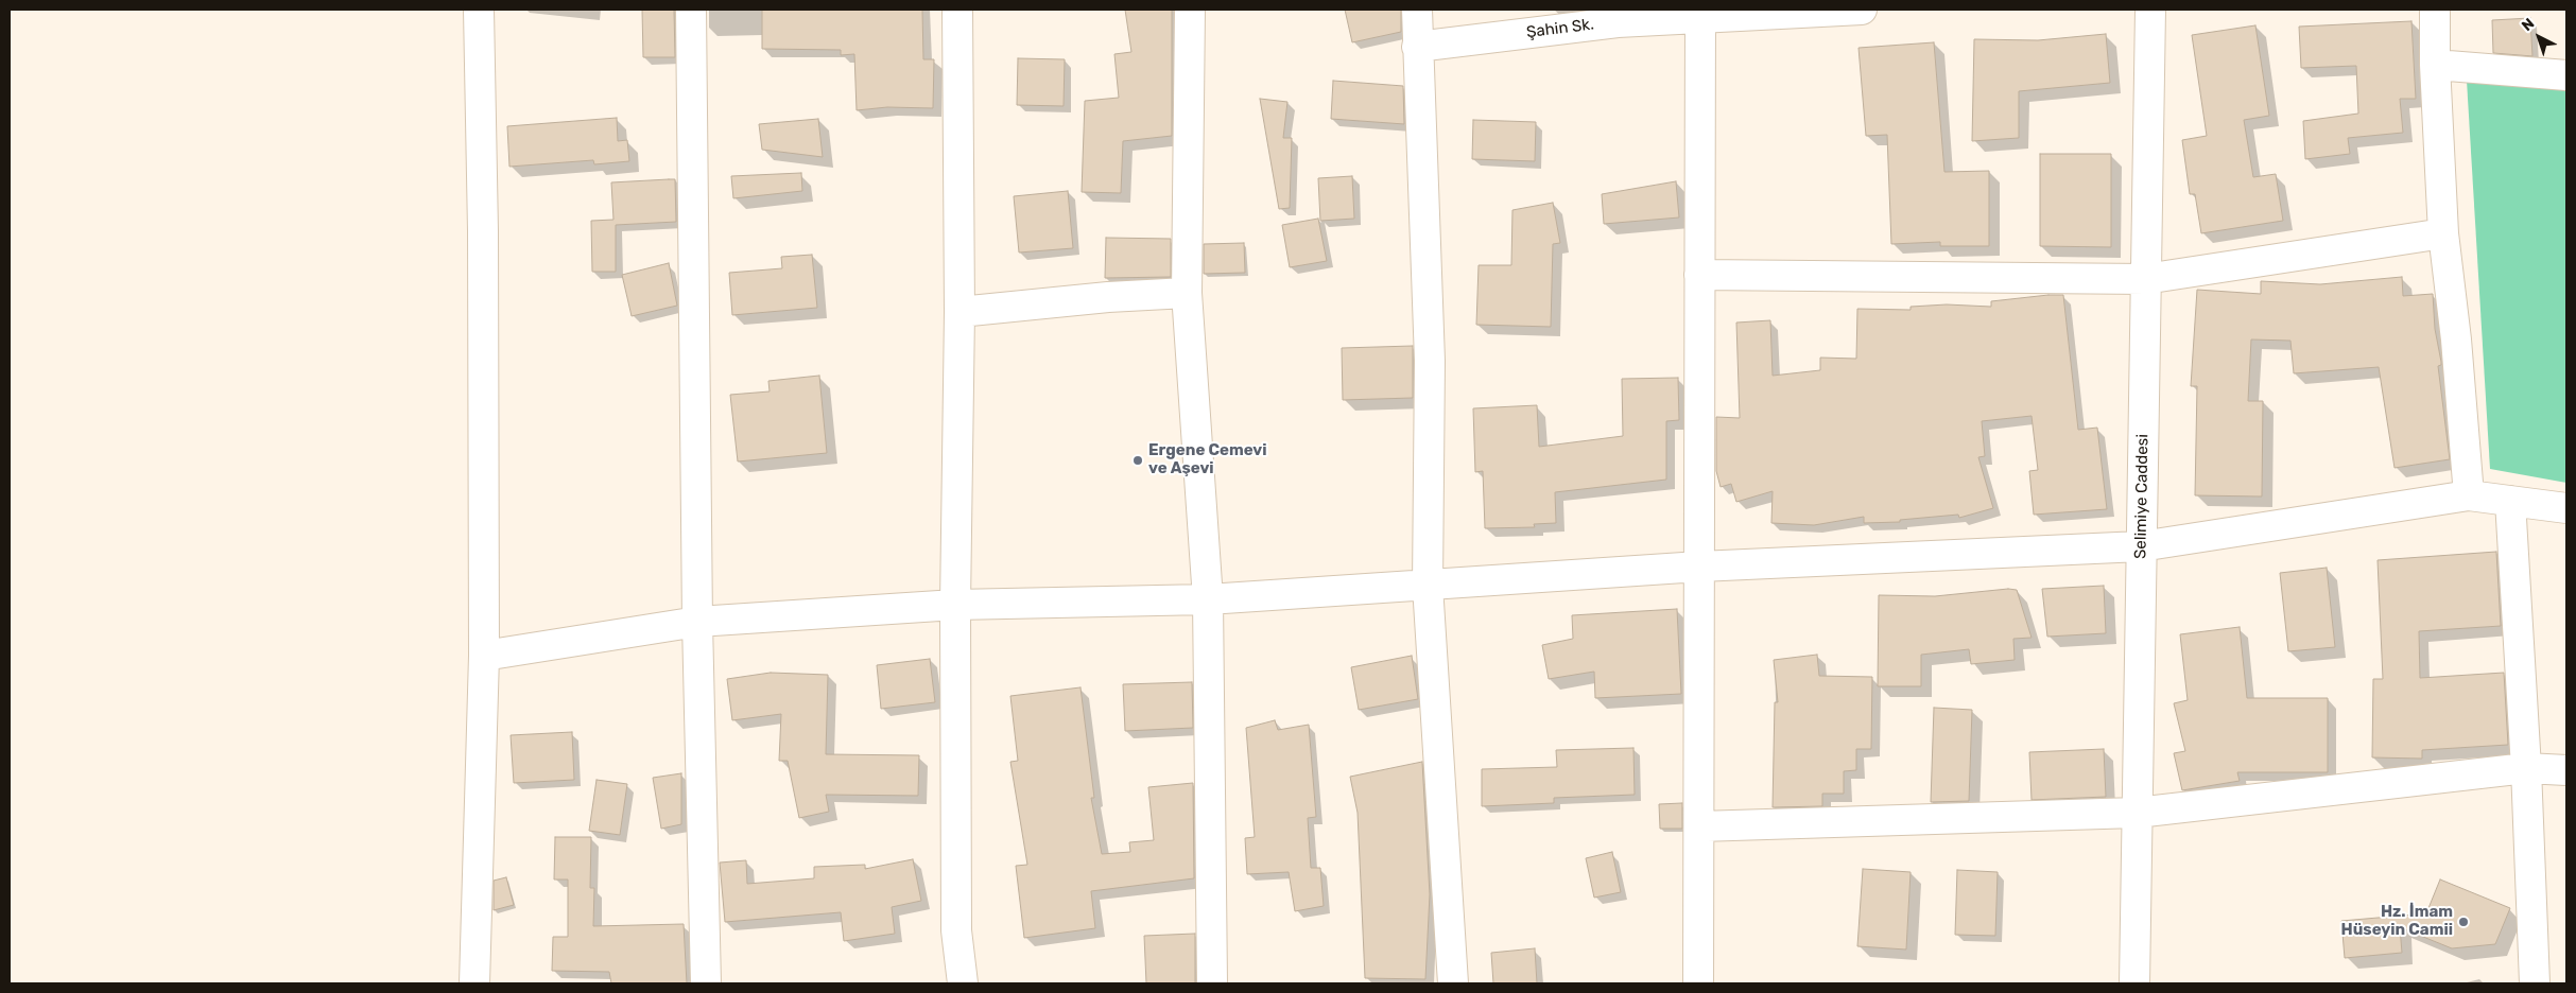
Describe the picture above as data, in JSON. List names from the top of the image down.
{
  "streets": {
    "street": ["Şahin Sk.", "Selimiye Caddesi"]
  },
  "places": ["Ergene Cemevi ve Aşevi", "Hz. İmam Hüseyin Camii"],
  "north": "top left"
}
